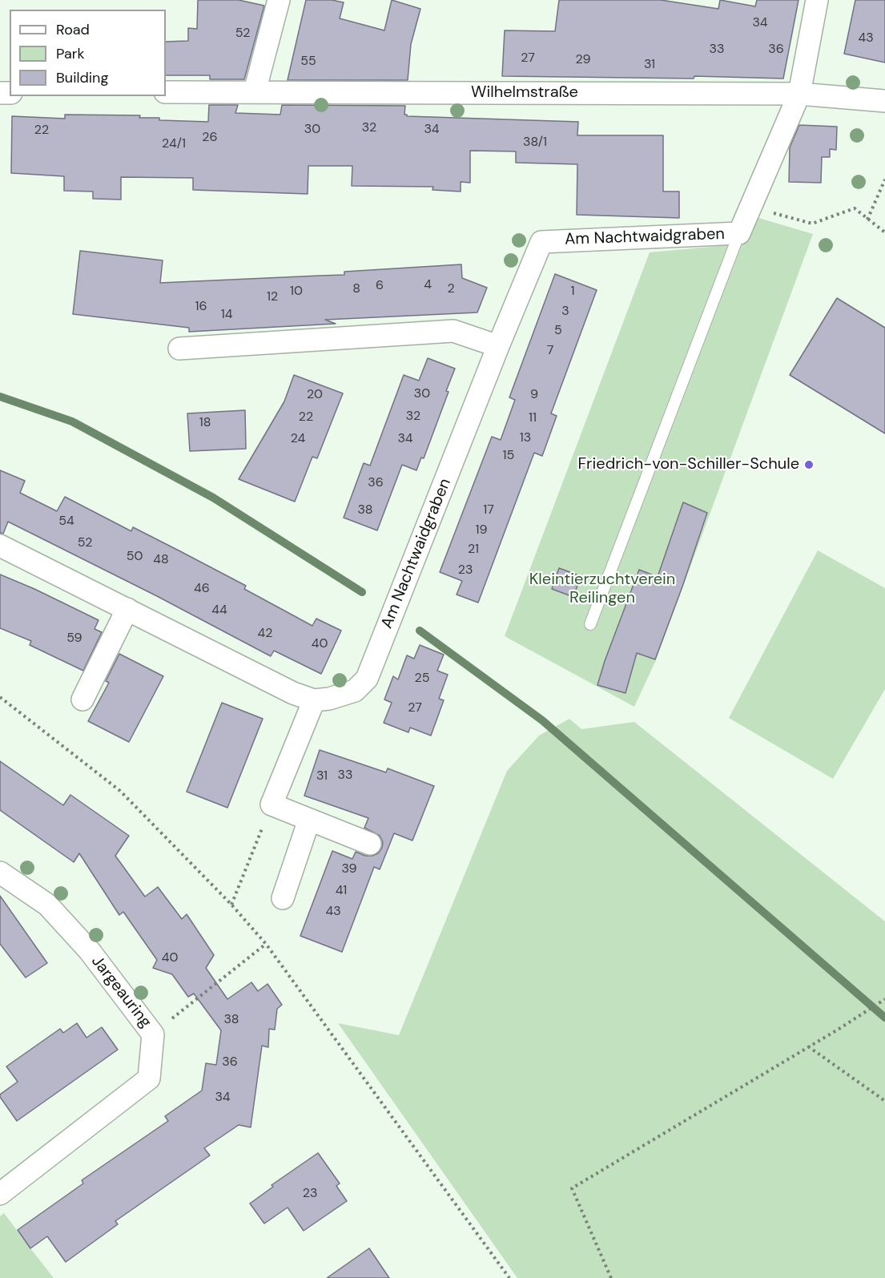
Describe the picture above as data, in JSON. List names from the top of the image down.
{
  "streets": {
    "street": ["Wilhelmstraße", "Am Nachtwaidgraben", "Jargeauring"]
  },
  "crossings": [
    ["Wilhelmstraße", "Am Nachtwaidgraben"]
  ],
  "parks": ["Kleintierzuchtverein Reilingen"],
  "places": ["Friedrich-von-Schiller-Schule"],
  "house_numbers": [
    "34",
    "52",
    "43",
    "33",
    "36",
    "27",
    "29",
    "55",
    "31",
    "32",
    "30",
    "34",
    "22",
    "26",
    "38/1",
    "24/1",
    "4",
    "6",
    "8",
    "2",
    "10",
    "1",
    "12",
    "16",
    "3",
    "14",
    "5",
    "7",
    "30",
    "20",
    "9",
    "32",
    "22",
    "11",
    "18",
    "13",
    "24",
    "34",
    "15",
    "36",
    "38",
    "17",
    "54",
    "19",
    "52",
    "21",
    "50",
    "48",
    "23",
    "46",
    "44",
    "42",
    "59",
    "40",
    "25",
    "27",
    "33",
    "31",
    "39",
    "41",
    "43",
    "40",
    "38",
    "36",
    "34",
    "23"
  ],
  "legend": ["Road", "Park", "Building"]
}
